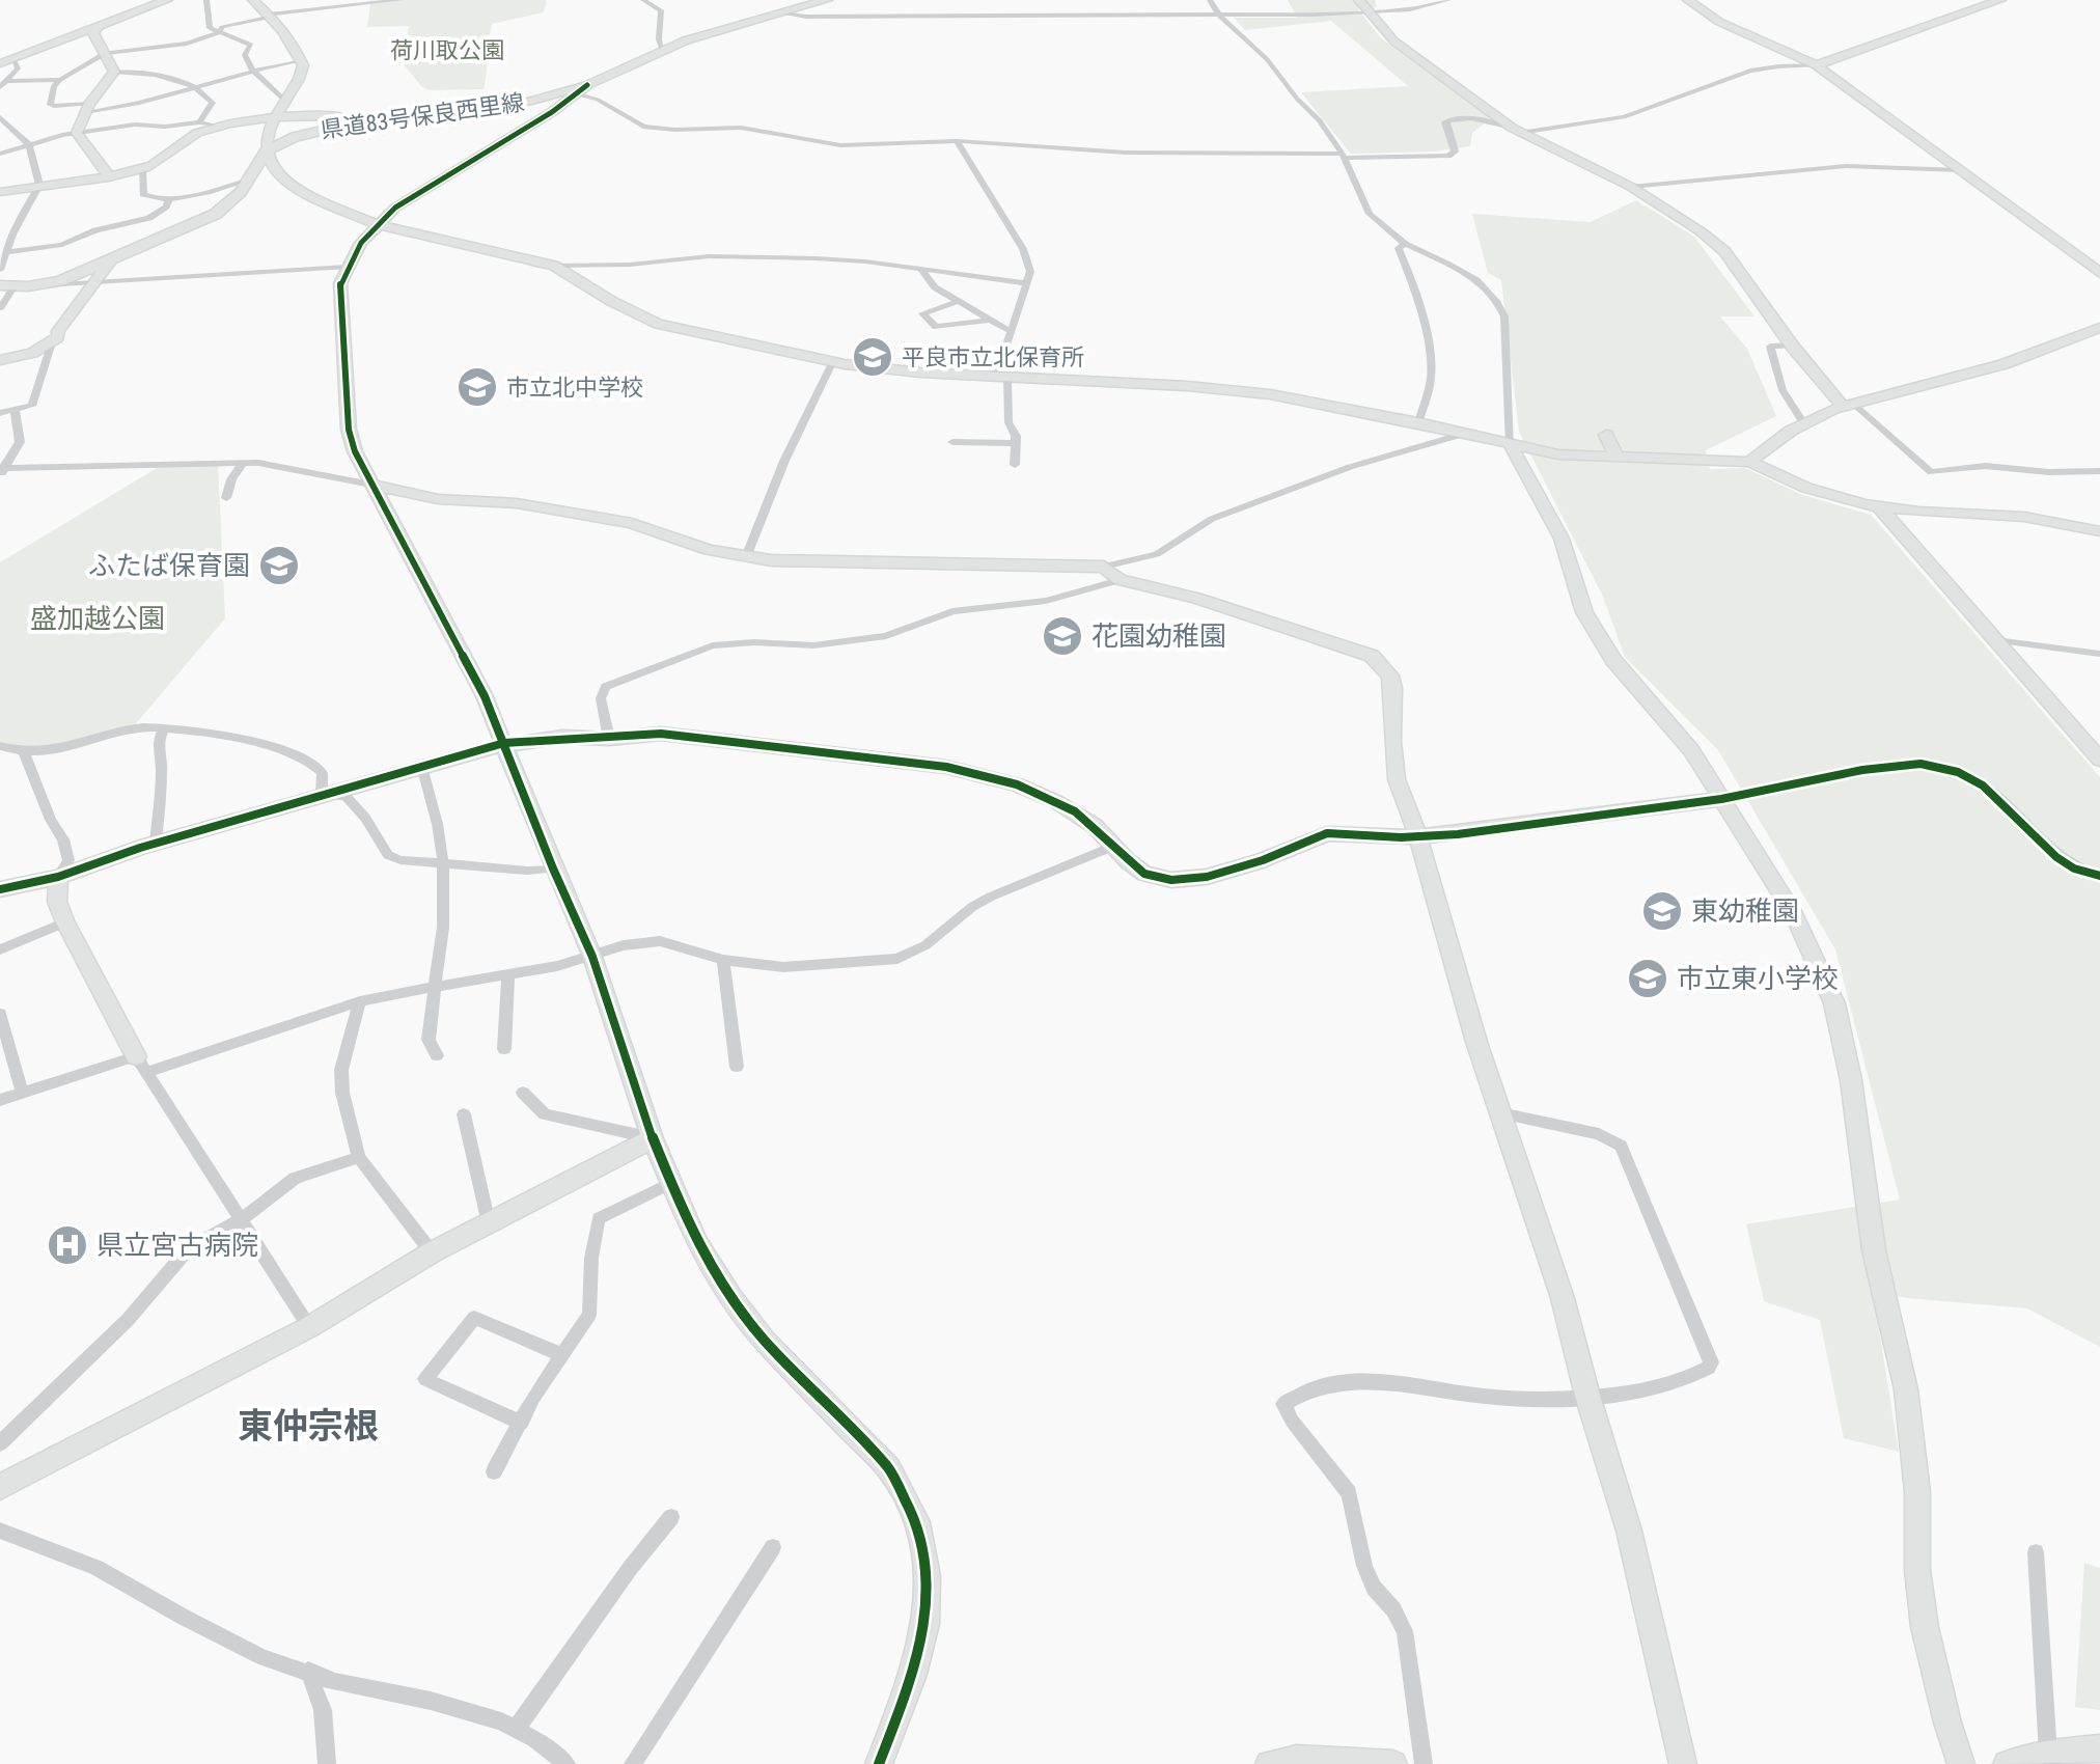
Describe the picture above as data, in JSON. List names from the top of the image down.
{
  "streets": {
    "main road": ["県道83号保良西里線"]
  },
  "districts": ["東仲宗根"],
  "parks": ["荷川取公園", "盛加越公園"],
  "places": {
    "school or university": [
      "平良市立北保育所",
      "市立北中学校",
      "ふたば保育園",
      "花園幼稚園",
      "東幼稚園",
      "市立東小学校"
    ],
    "hospital": ["県立宮古病院"]
  }
}
